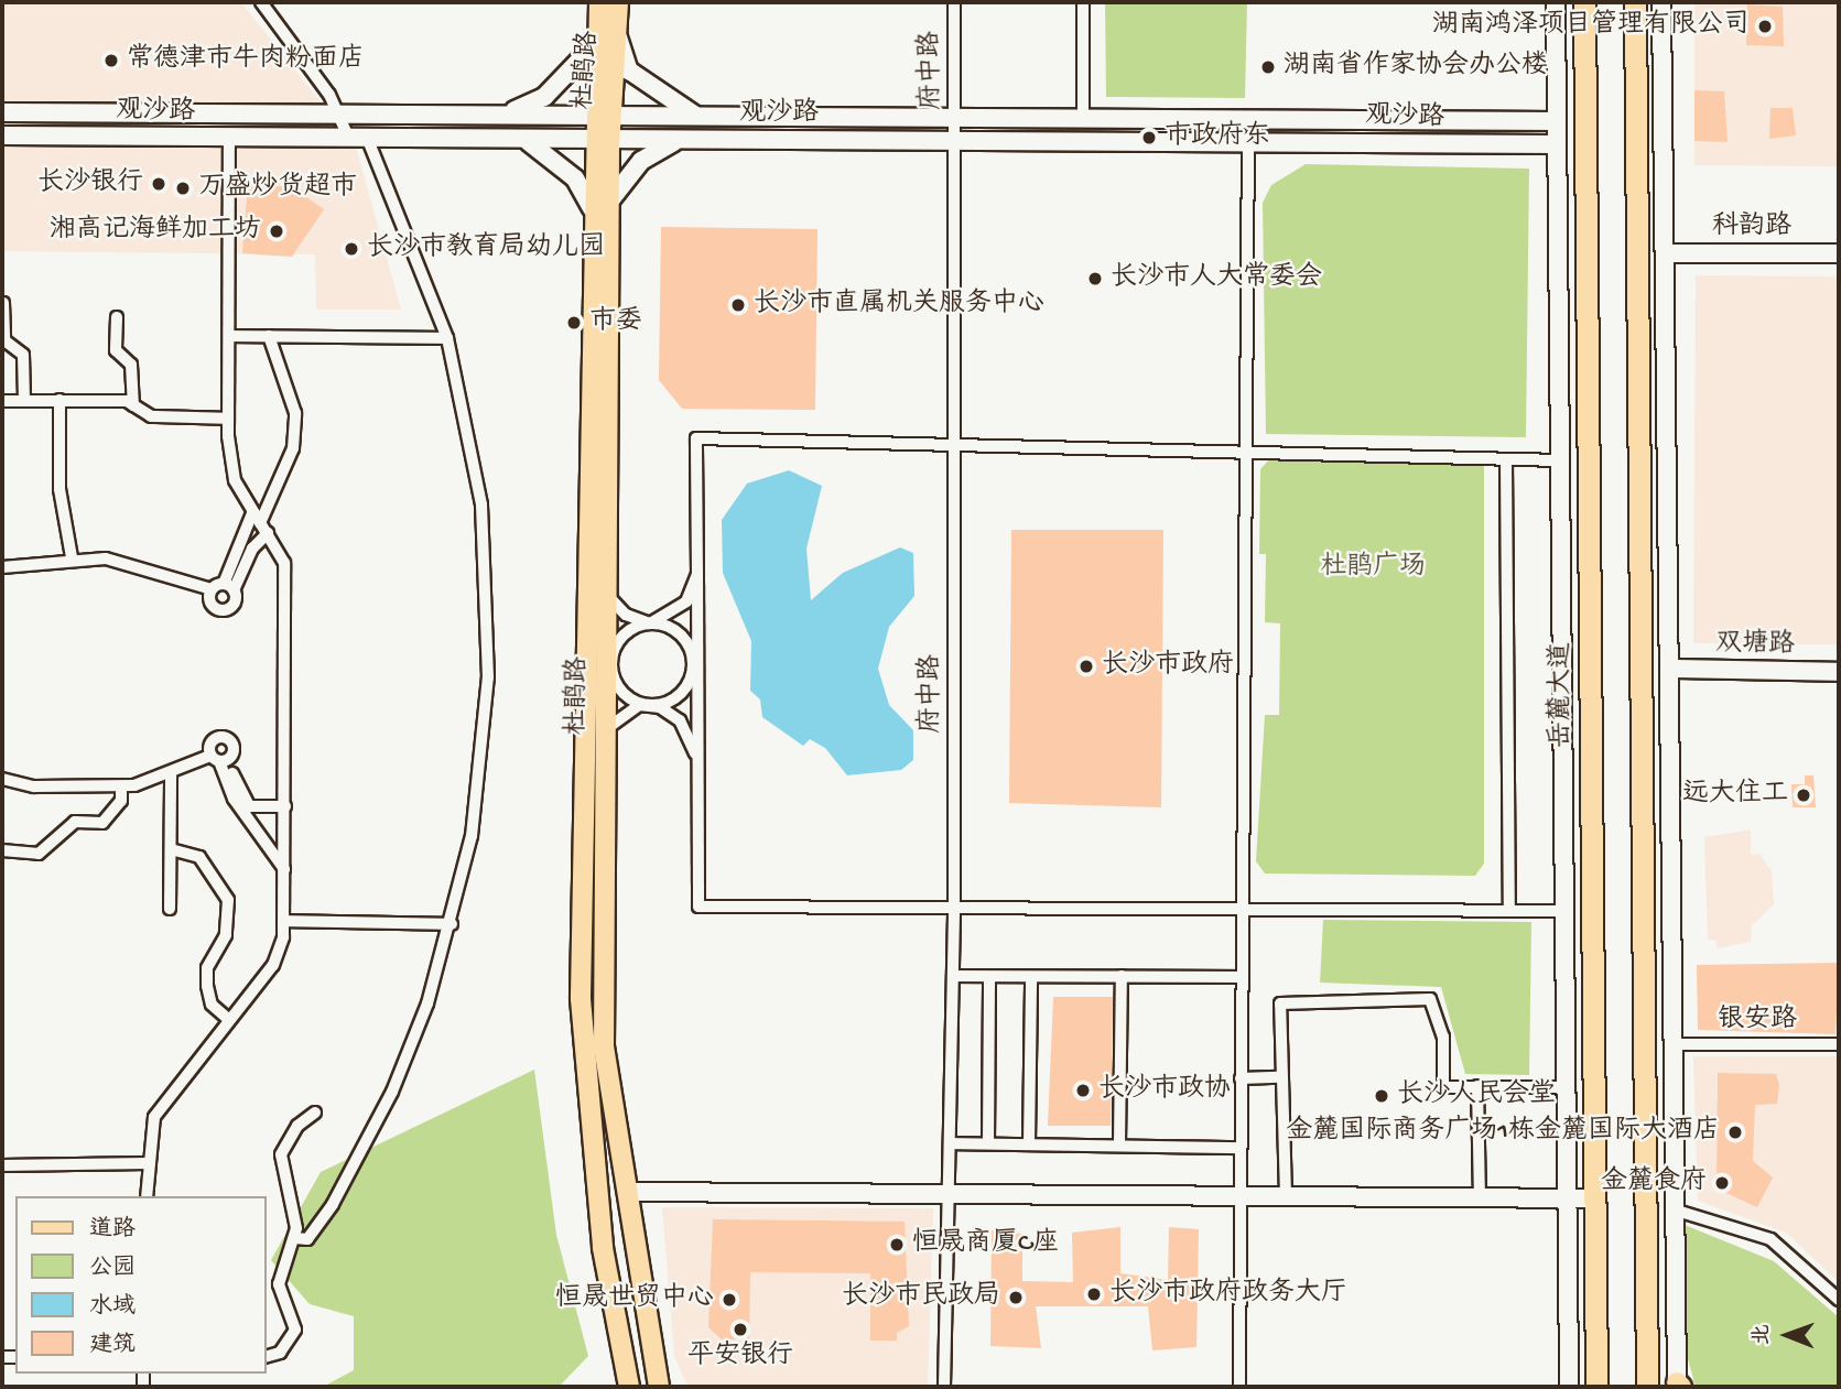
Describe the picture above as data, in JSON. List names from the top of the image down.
{
  "streets": {
    "highway": ["岳麓大道"],
    "main road": ["杜鹃路"],
    "street": [
      "府中路",
      "观沙路",
      "科韵路",
      "双塘路",
      "银安路"
    ]
  },
  "crossings": [
    ["杜鹃路", "观沙路"],
    ["府中路", "观沙路"]
  ],
  "parks": ["杜鹃广场"],
  "places": [
    "湖南鸿泽项目管理有限公司",
    "常德津市牛肉粉面店",
    "湖南省作家协会办公楼",
    "市政府东",
    "长沙银行",
    "万盛炒货超市",
    "湘高记海鲜加工坊",
    "长沙市教育局幼儿园",
    "长沙市人大常委会",
    "长沙市直属机关服务中心",
    "市委",
    "长沙市政府",
    "远大住工",
    "长沙市政协",
    "长沙人民会堂",
    "金麓国际商务广场1栋金麓国际大酒店",
    "金麓食府",
    "恒晟商厦C座",
    "长沙市政府政务大厅",
    "长沙市民政局",
    "恒晟世贸中心",
    "平安银行"
  ],
  "legend": [
    "道路",
    "公园",
    "水域",
    "建筑"
  ],
  "north": "left"
}
